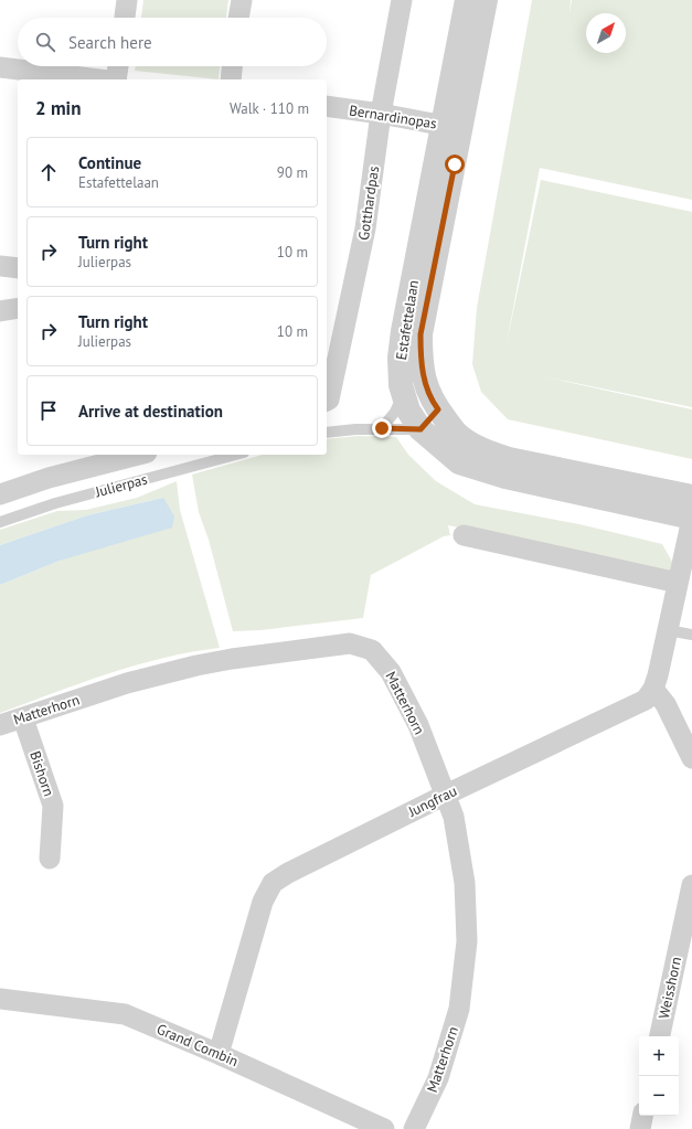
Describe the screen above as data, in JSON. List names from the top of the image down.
{
  "streets": {
    "street": [
      "Bernardinopas",
      "Gotthardpas",
      "Estafettelaan",
      "Julierpas",
      "Matterhorn",
      "Bishorn",
      "Jungfrau",
      "Weisshorn",
      "Grand Combin"
    ]
  },
  "crossings": [
    ["Bernardinopas", "Gotthardpas"],
    ["Bernardinopas", "Estafettelaan"],
    ["Matterhorn", "Bishorn"],
    ["Matterhorn", "Jungfrau"],
    ["Jungfrau", "Grand Combin"]
  ],
  "north": "top right",
  "page": {
    "search": "Search here",
    "heading": ["2 min", "Walk · 110 m"],
    "list": [
      ["Continue", "Estafettelaan", "90 m"],
      ["Turn right", "Julierpas", "10 m"],
      ["Turn right", "Julierpas", "10 m"],
      "Arrive at destination"
    ],
    "map_buttons": ["+", "−"]
  }
}
